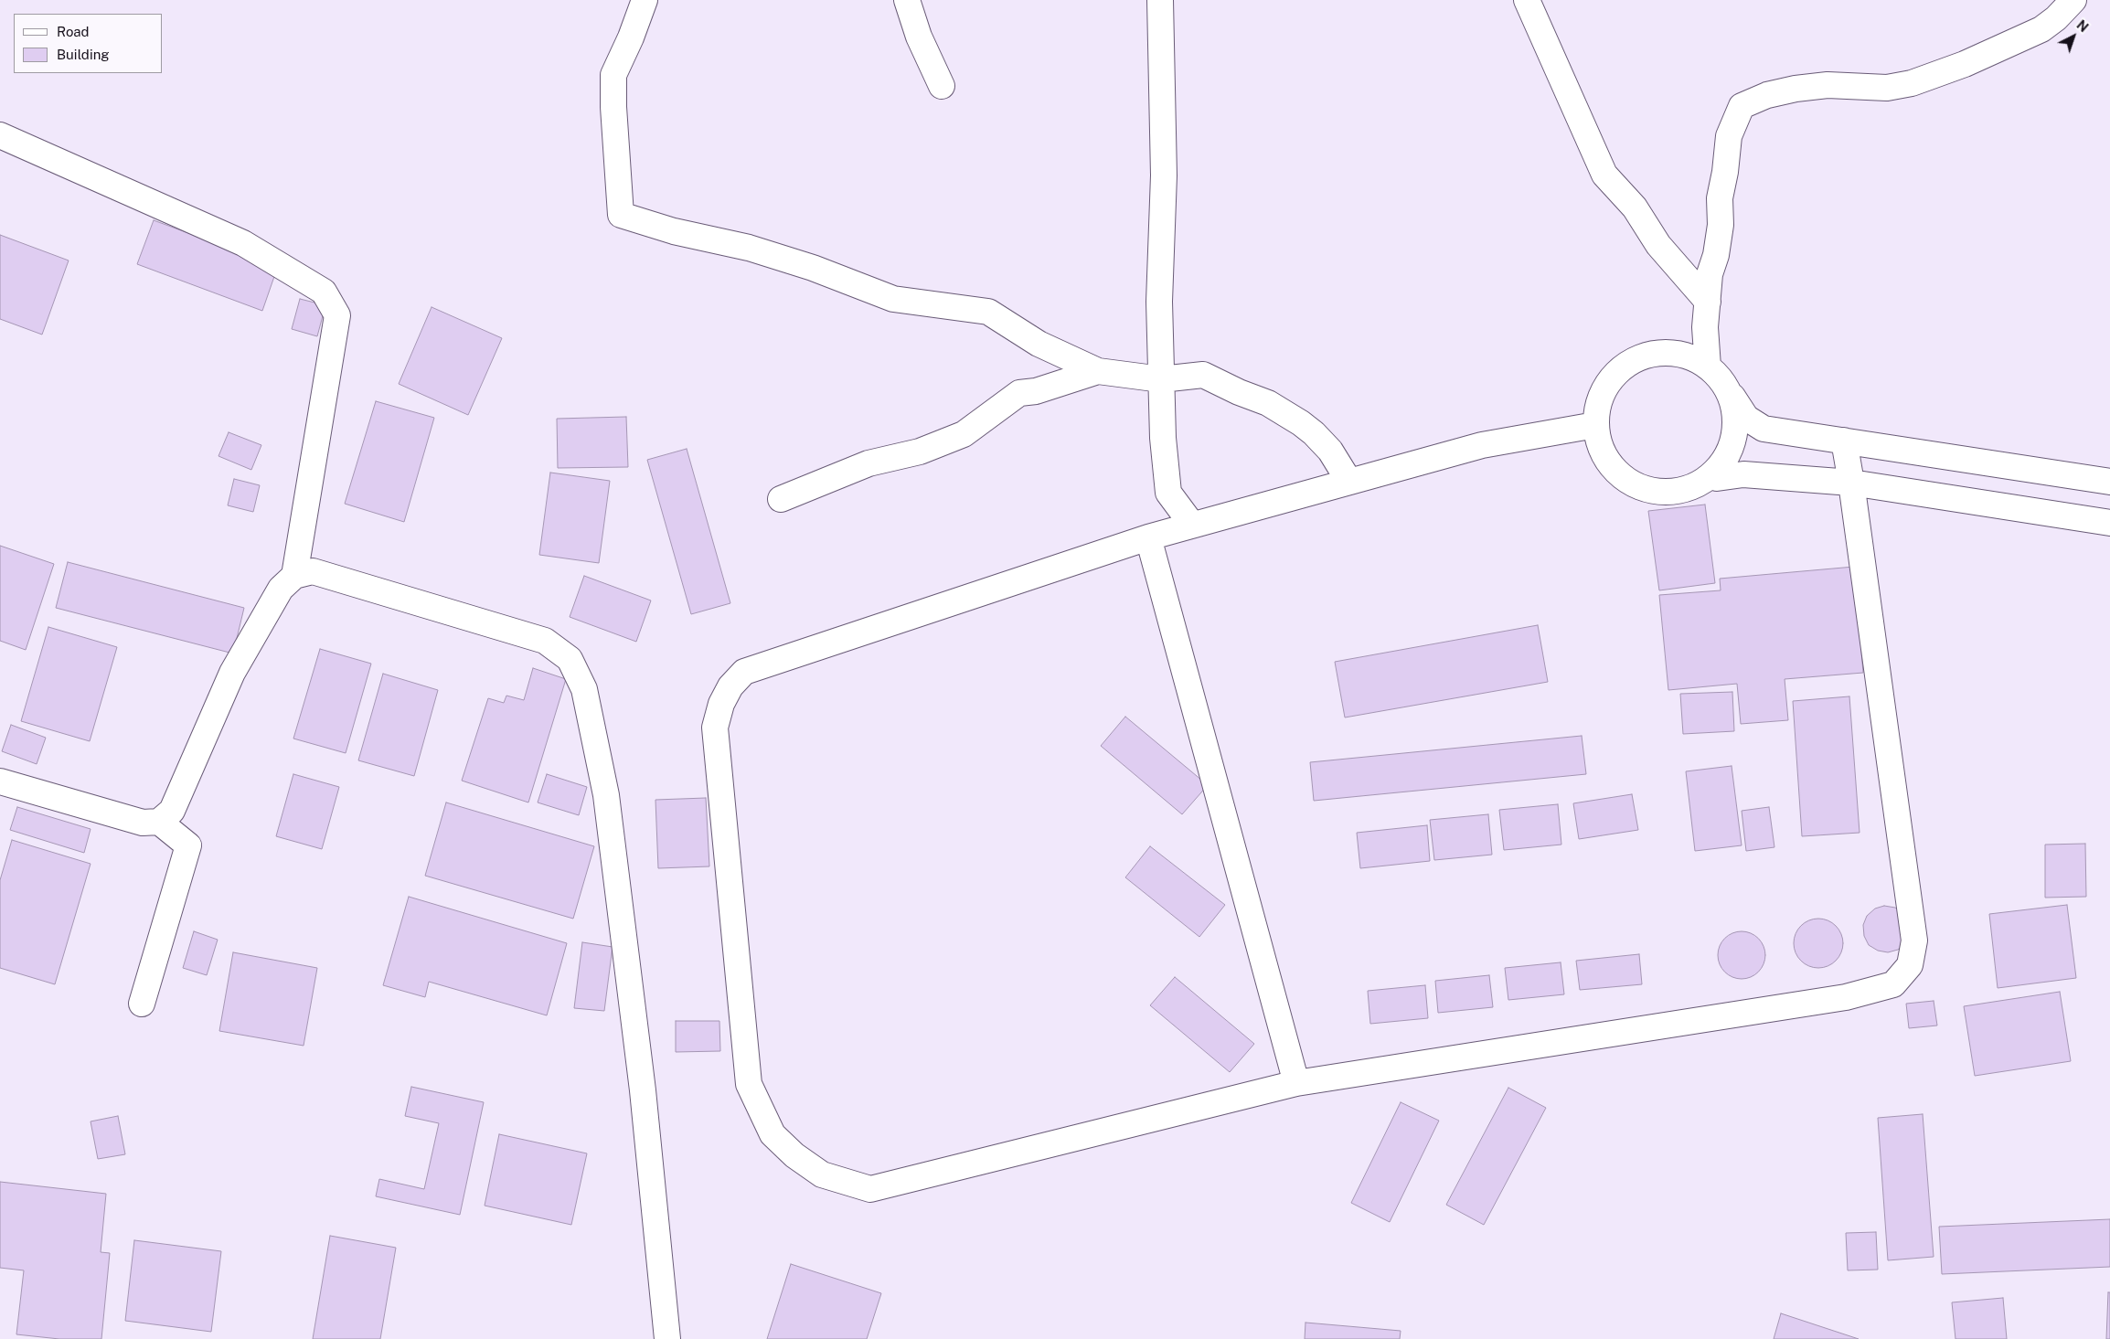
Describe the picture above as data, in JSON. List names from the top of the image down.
{
  "legend": ["Road", "Building"],
  "north": "top right"
}
